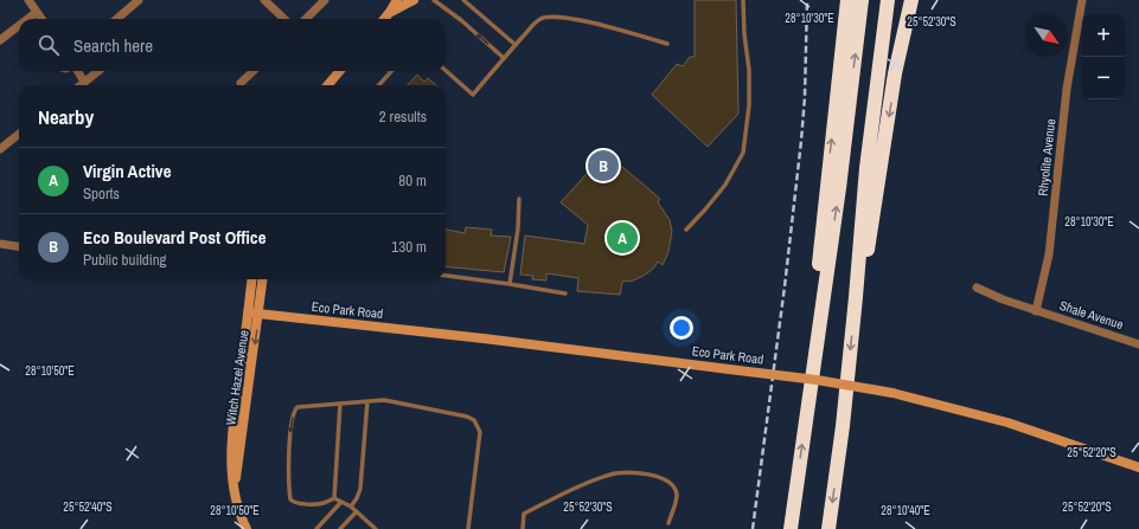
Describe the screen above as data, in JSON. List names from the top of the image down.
{
  "streets": {
    "street": [
      "Rhyolite Avenue",
      "Eco Park Road",
      "Shale Avenue",
      "Witch Hazel Avenue"
    ]
  },
  "crossings": [
    ["Rhyolite Avenue", "Shale Avenue"],
    ["Eco Park Road", "Witch Hazel Avenue"]
  ],
  "north": "bottom right",
  "page": {
    "map_buttons": ["+", "−"],
    "search": "Search here",
    "heading": ["Nearby", "2 results"],
    "list": [
      {
        "mark": "A",
        "name": "Virgin Active",
        "note": "Sports",
        "value": "80 m"
      },
      {
        "mark": "B",
        "name": "Eco Boulevard Post Office",
        "note": "Public building",
        "value": "130 m"
      }
    ],
    "pins": ["B", "A"]
  },
  "coordinates": [
    "28°10'30\"E",
    "25°52'30\"S",
    "28°10'50\"E",
    "25°52'20\"S",
    "25°52'40\"S",
    "28°10'40\"E"
  ]
}
